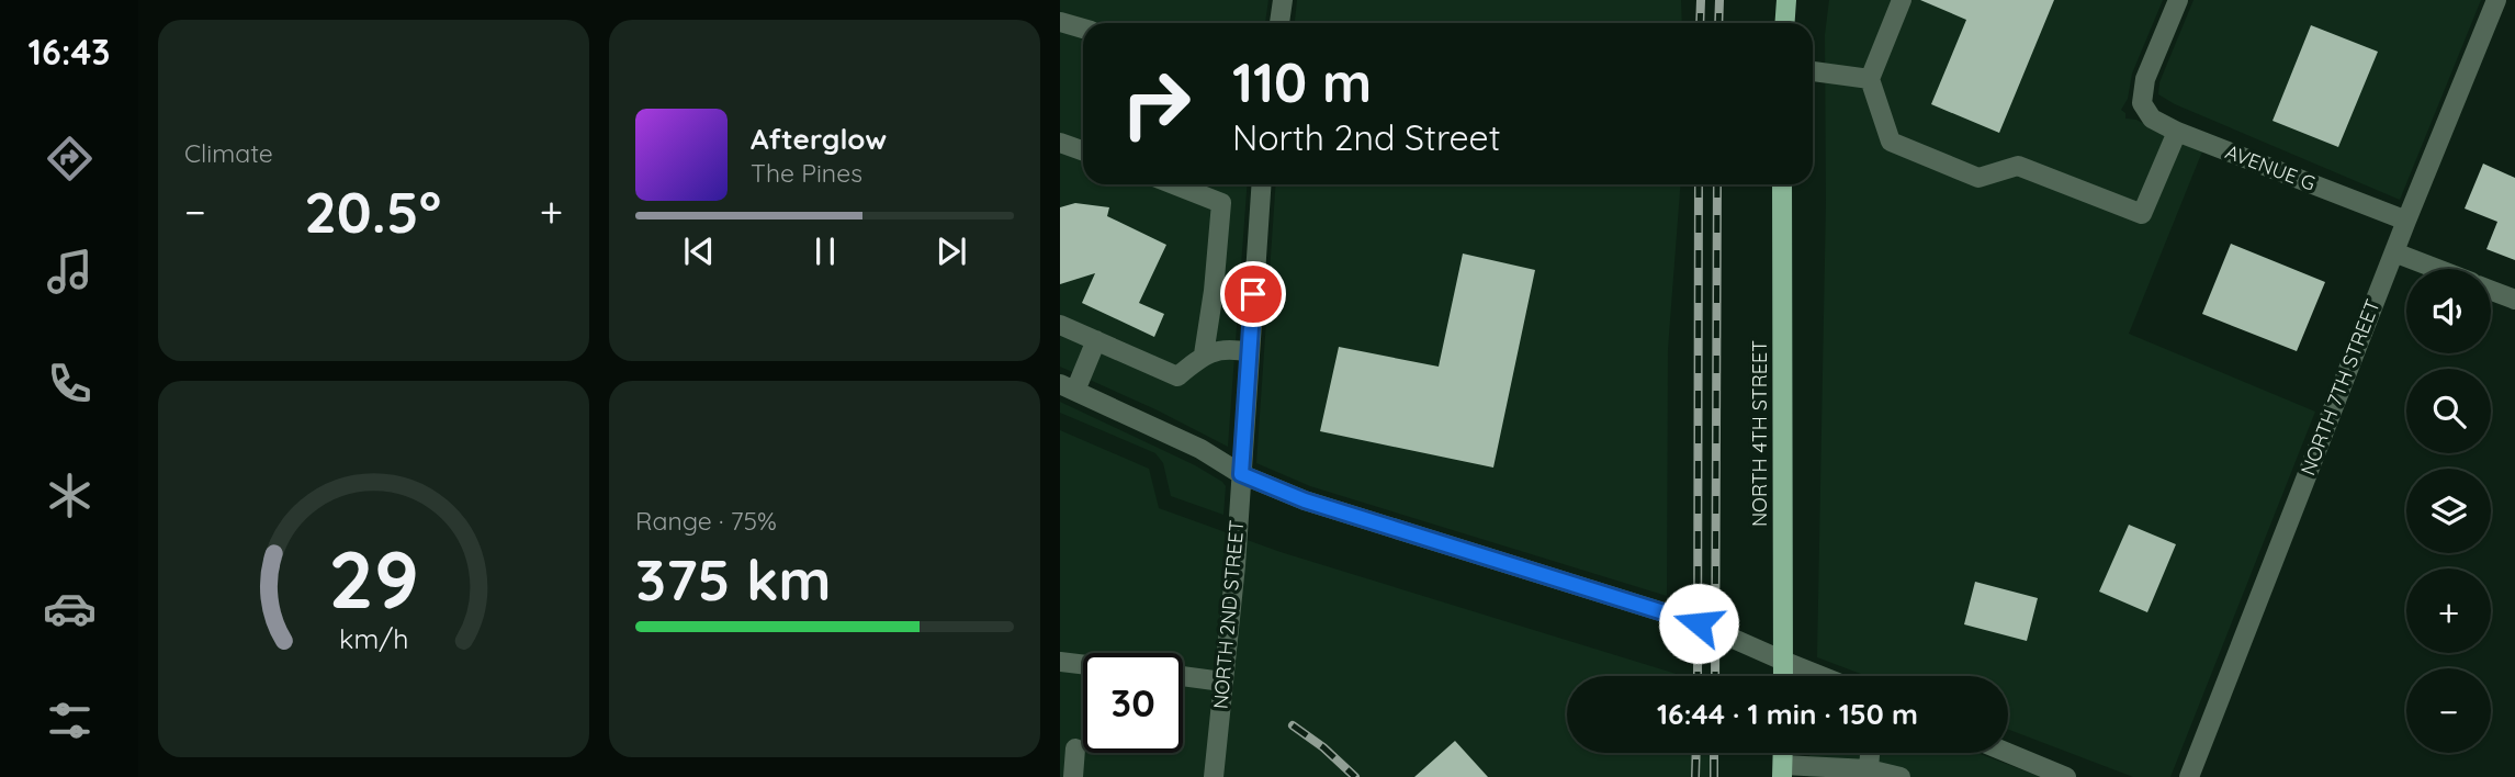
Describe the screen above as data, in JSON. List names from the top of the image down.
{
  "streets": {
    "main road": ["NORTH 4TH STREET"],
    "street": ["AVENUE G", "NORTH 7TH STREET", "NORTH 2ND STREET"]
  },
  "crossings": [
    ["AVENUE G", "NORTH 7TH STREET"]
  ],
  "page": {
    "tabs": "16:43",
    "tile": [
      "Climate",
      ["Range · 75%", "375 km"]
    ],
    "turn": ["110 m", "North 2nd Street"],
    "song": ["Afterglow", "The Pines"],
    "heat": ["−", "20.5°", "+"],
    "map_buttons": ["+", "−"],
    "limit": "30",
    "trip": "16:44 · 1 min · 150 m",
    "gauge": ["29", "km/h"]
  }
}
